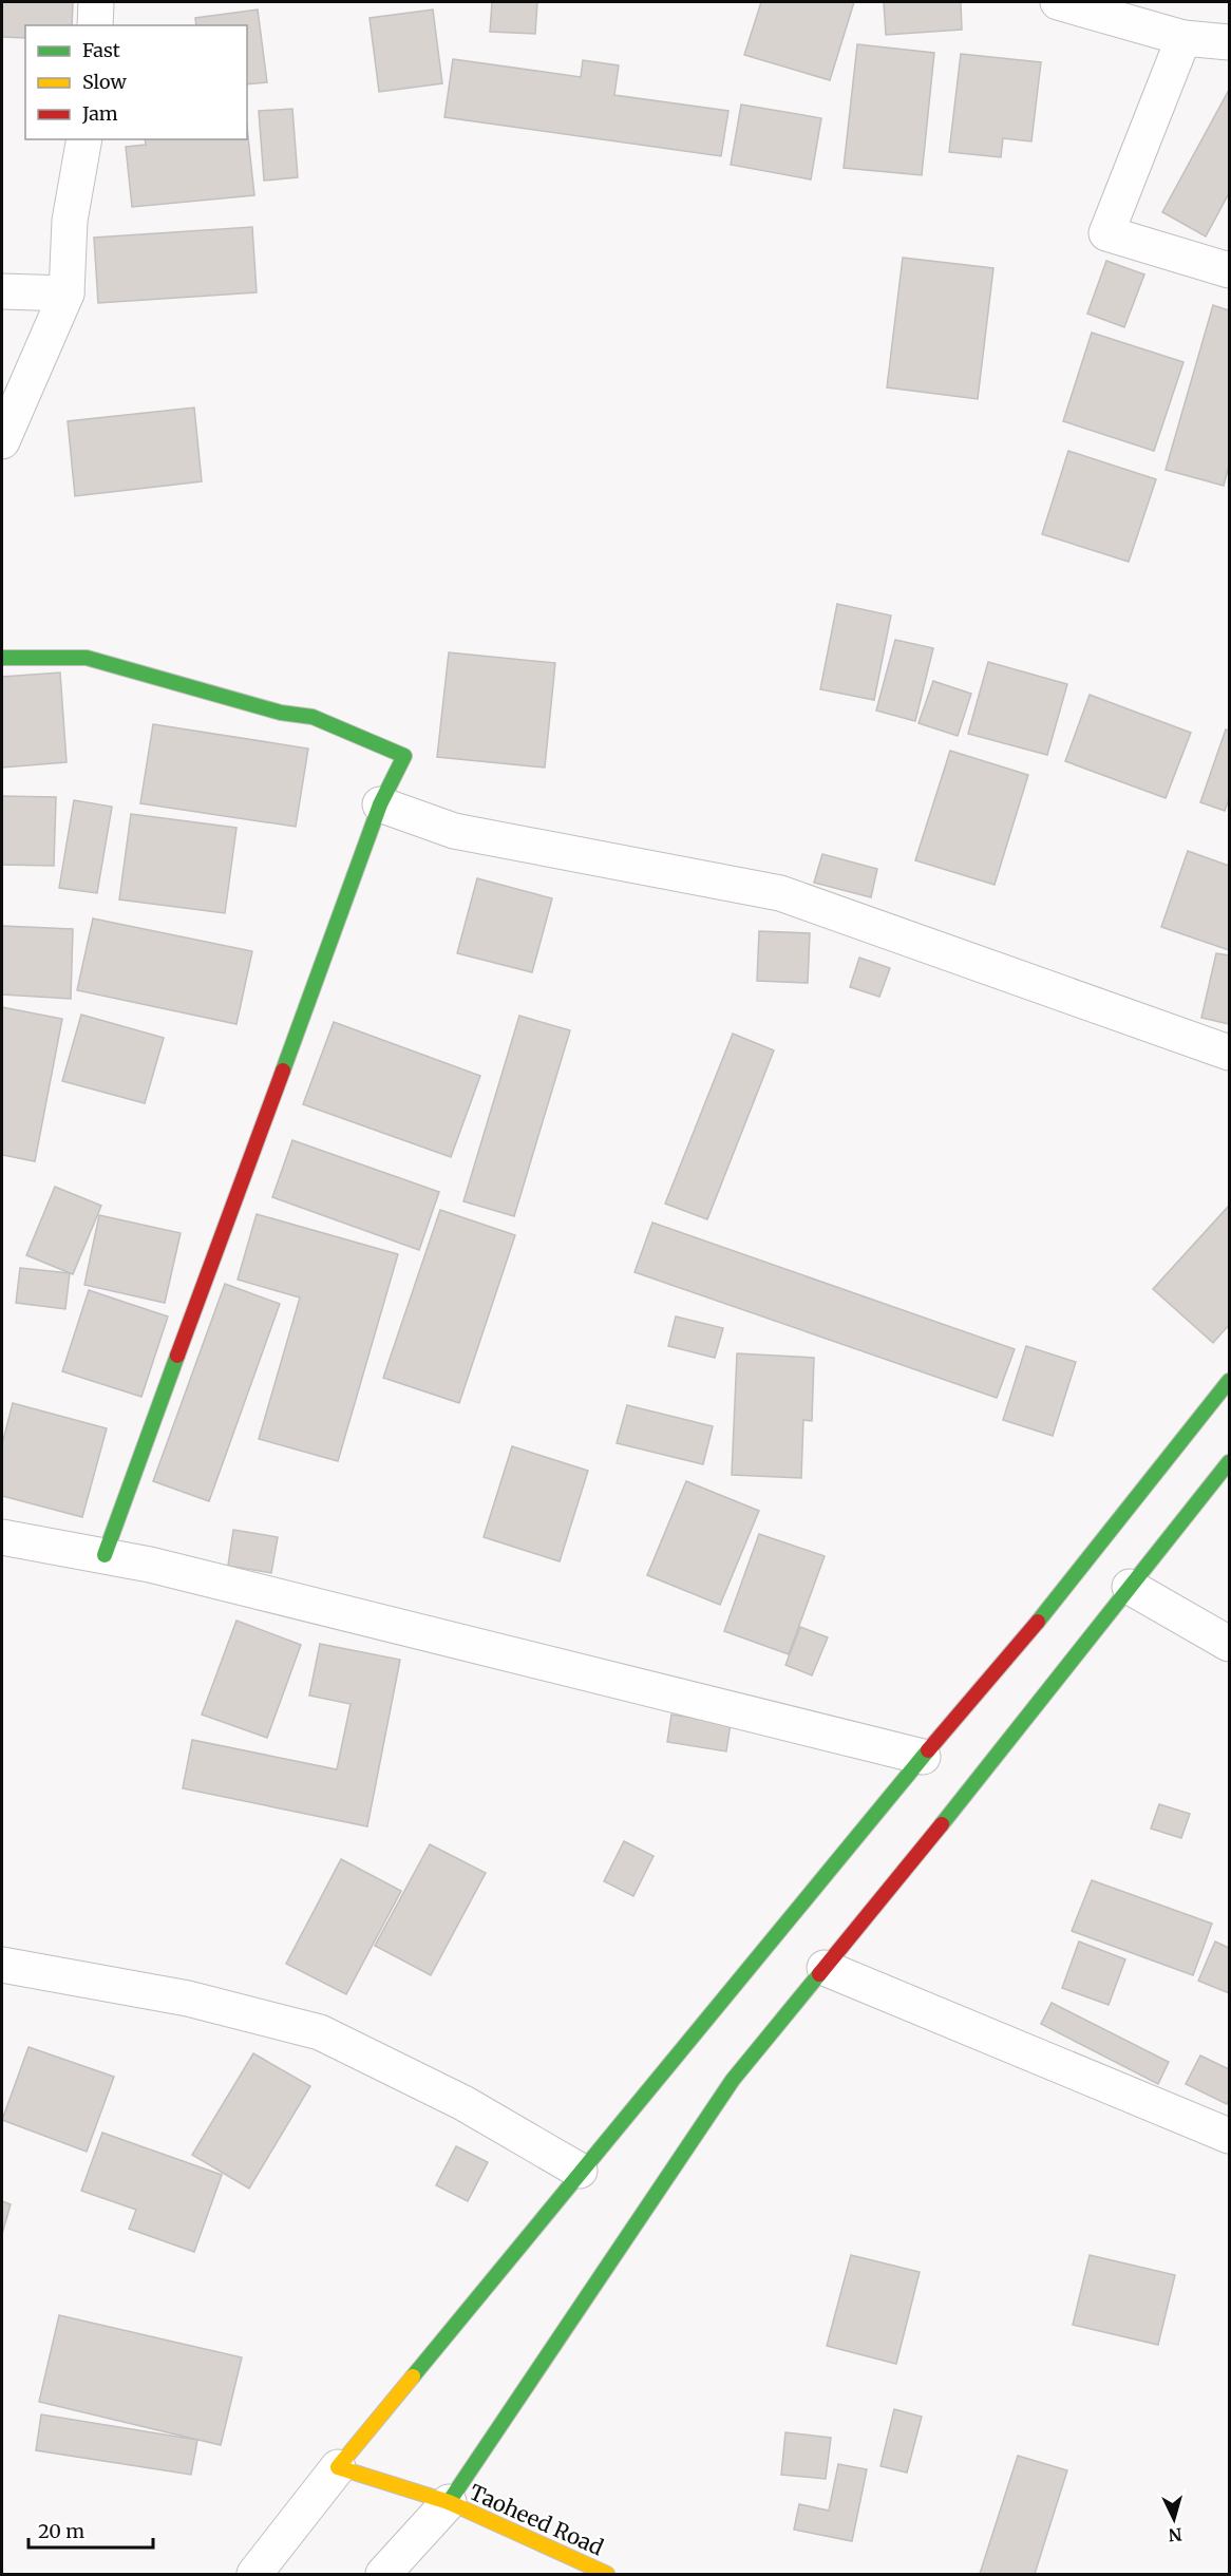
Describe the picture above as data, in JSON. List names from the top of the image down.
{
  "streets": {
    "main road": ["Taoheed Road"]
  },
  "legend": ["Fast", "Slow", "Jam"],
  "scale_bar": "20 m",
  "north": "bottom"
}
